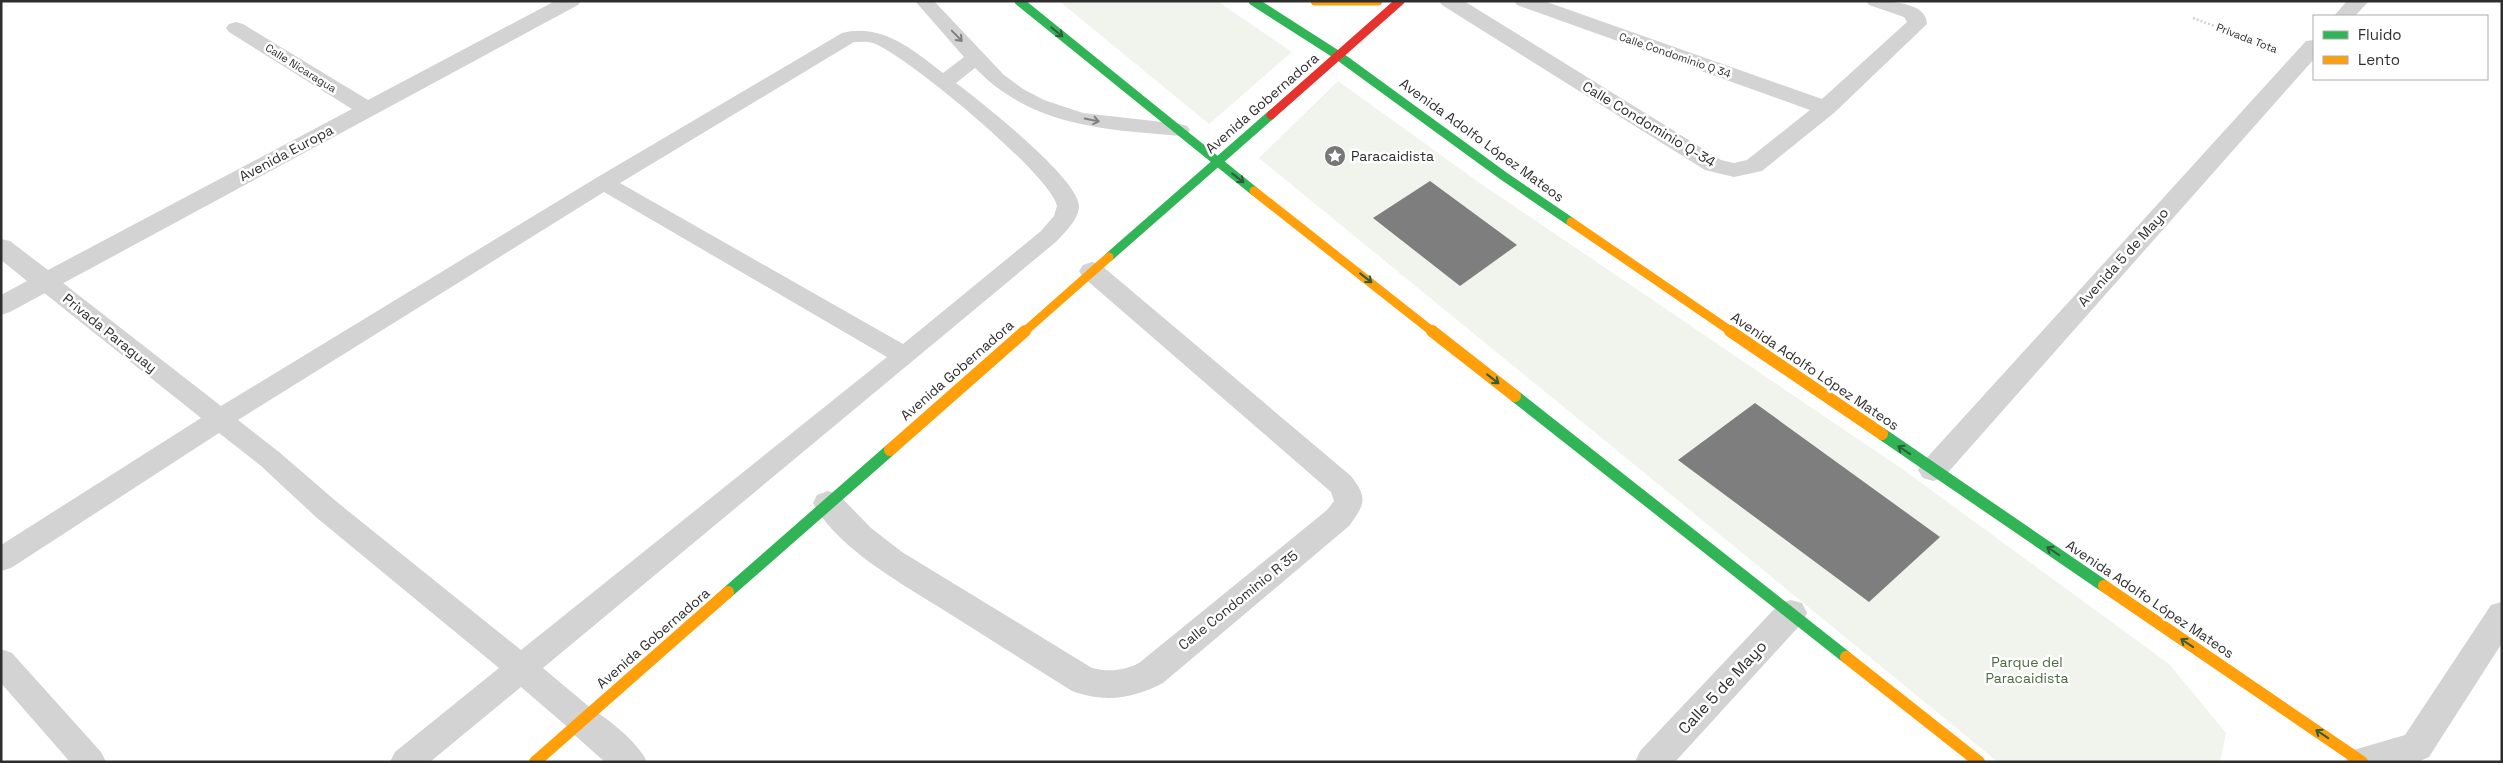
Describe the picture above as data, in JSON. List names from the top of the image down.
{
  "streets": {
    "main road": ["Avenida Gobernadora", "Avenida Adolfo López Mateos"],
    "street": [
      "Calle Condominio Q 34",
      "Calle Nicaragua",
      "Calle Condominio Q-34",
      "Avenida Europa",
      "Avenida 5 de Mayo",
      "Calle Condominio R 35",
      "Calle 5 de Mayo"
    ],
    "lane": ["Privada Paraguay"],
    "path": ["Privada Tota"]
  },
  "crossings": [
    ["Privada Tota", "Avenida 5 de Mayo"],
    ["Calle Condominio Q 34", "Calle Condominio Q-34"],
    ["Calle Nicaragua", "Avenida Europa"],
    ["Avenida Gobernadora", "Avenida Adolfo López Mateos"],
    ["Avenida Gobernadora", "Privada Paraguay"],
    ["Avenida Gobernadora", "Calle Condominio R 35"],
    ["Avenida Adolfo López Mateos", "Avenida 5 de Mayo"],
    ["Avenida Europa", "Privada Paraguay"]
  ],
  "one_way": ["Avenida Adolfo López Mateos"],
  "parks": ["Parque del Paracaidista"],
  "places": {
    "place": ["Paracaidista"]
  },
  "legend": ["Fluido", "Lento"]
}
